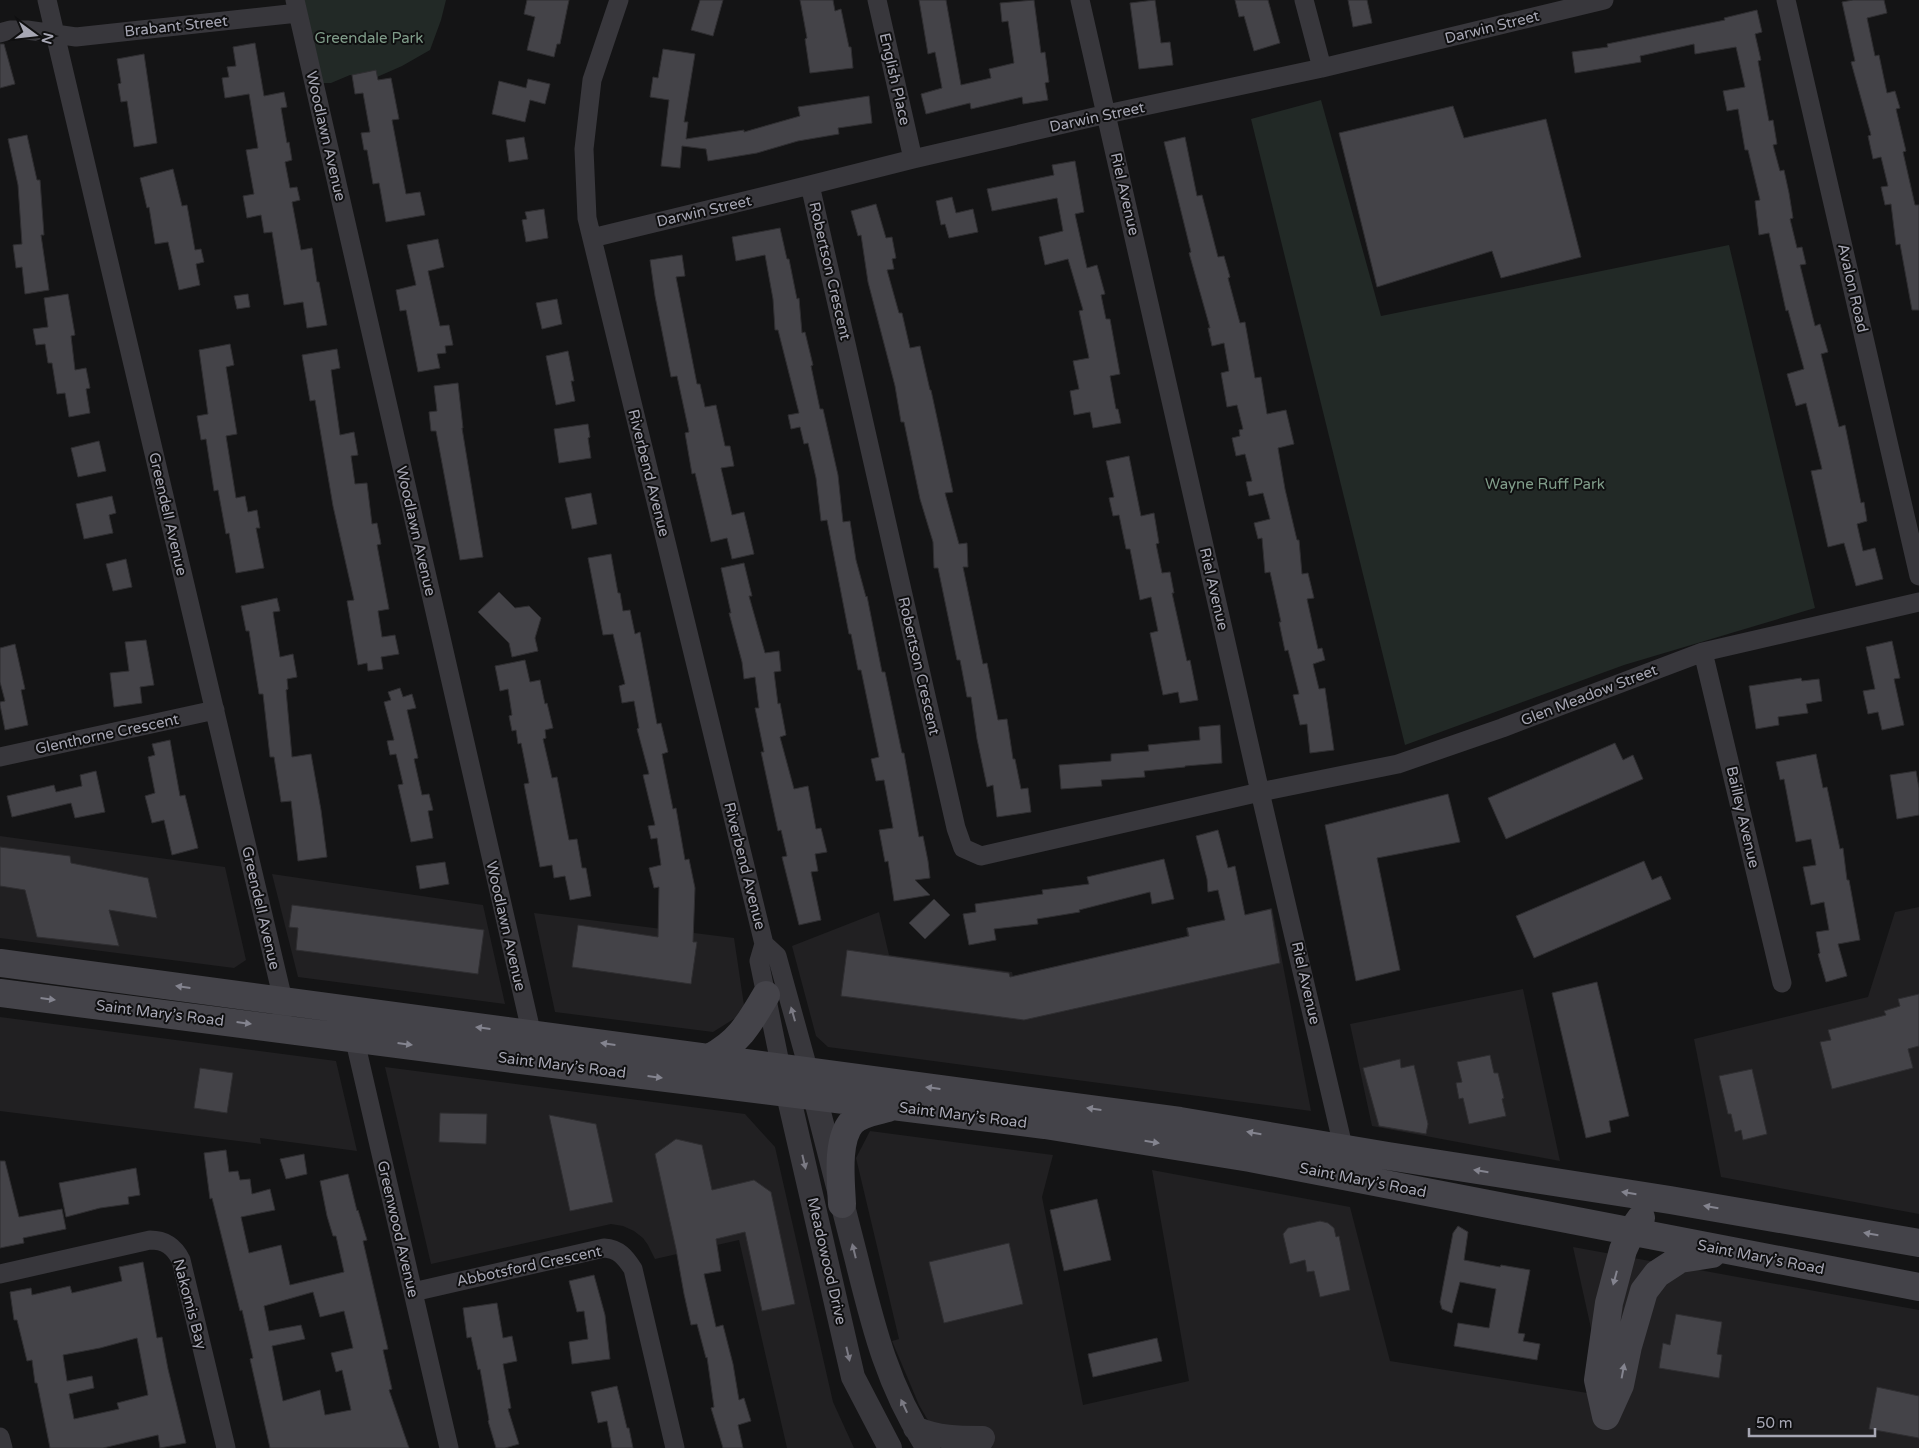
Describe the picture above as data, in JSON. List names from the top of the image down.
{
  "streets": {
    "main road": ["Saint Mary’s Road"],
    "street": [
      "Brabant Street",
      "Darwin Street",
      "English Place",
      "Woodlawn Avenue",
      "Riel Avenue",
      "Robertson Crescent",
      "Avalon Road",
      "Riverbend Avenue",
      "Greendell Avenue",
      "Glen Meadow Street",
      "Glenthorne Crescent",
      "Bailley Avenue",
      "Greenwood Avenue",
      "Meadowood Drive",
      "Abbotsford Crescent",
      "Nakomis Bay"
    ]
  },
  "crossings": [
    ["Brabant Street", "Woodlawn Avenue"],
    ["Brabant Street", "Greendell Avenue"],
    ["Darwin Street", "English Place"],
    ["Darwin Street", "Riel Avenue"],
    ["Darwin Street", "Robertson Crescent"],
    ["Darwin Street", "Riverbend Avenue"],
    ["Woodlawn Avenue", "Saint Mary’s Road"],
    ["Riel Avenue", "Robertson Crescent"],
    ["Riel Avenue", "Glen Meadow Street"],
    ["Riel Avenue", "Saint Mary’s Road"],
    ["Robertson Crescent", "Glen Meadow Street"],
    ["Riverbend Avenue", "Saint Mary’s Road"],
    ["Riverbend Avenue", "Meadowood Drive"],
    ["Greendell Avenue", "Glenthorne Crescent"],
    ["Greendell Avenue", "Saint Mary’s Road"],
    ["Glen Meadow Street", "Bailley Avenue"],
    ["Saint Mary’s Road", "Greenwood Avenue"],
    ["Saint Mary’s Road", "Meadowood Drive"],
    ["Greenwood Avenue", "Abbotsford Crescent"]
  ],
  "parks": ["Greendale Park", "Wayne Ruff Park"],
  "scale_bar": "50 m",
  "north": "right"
}
